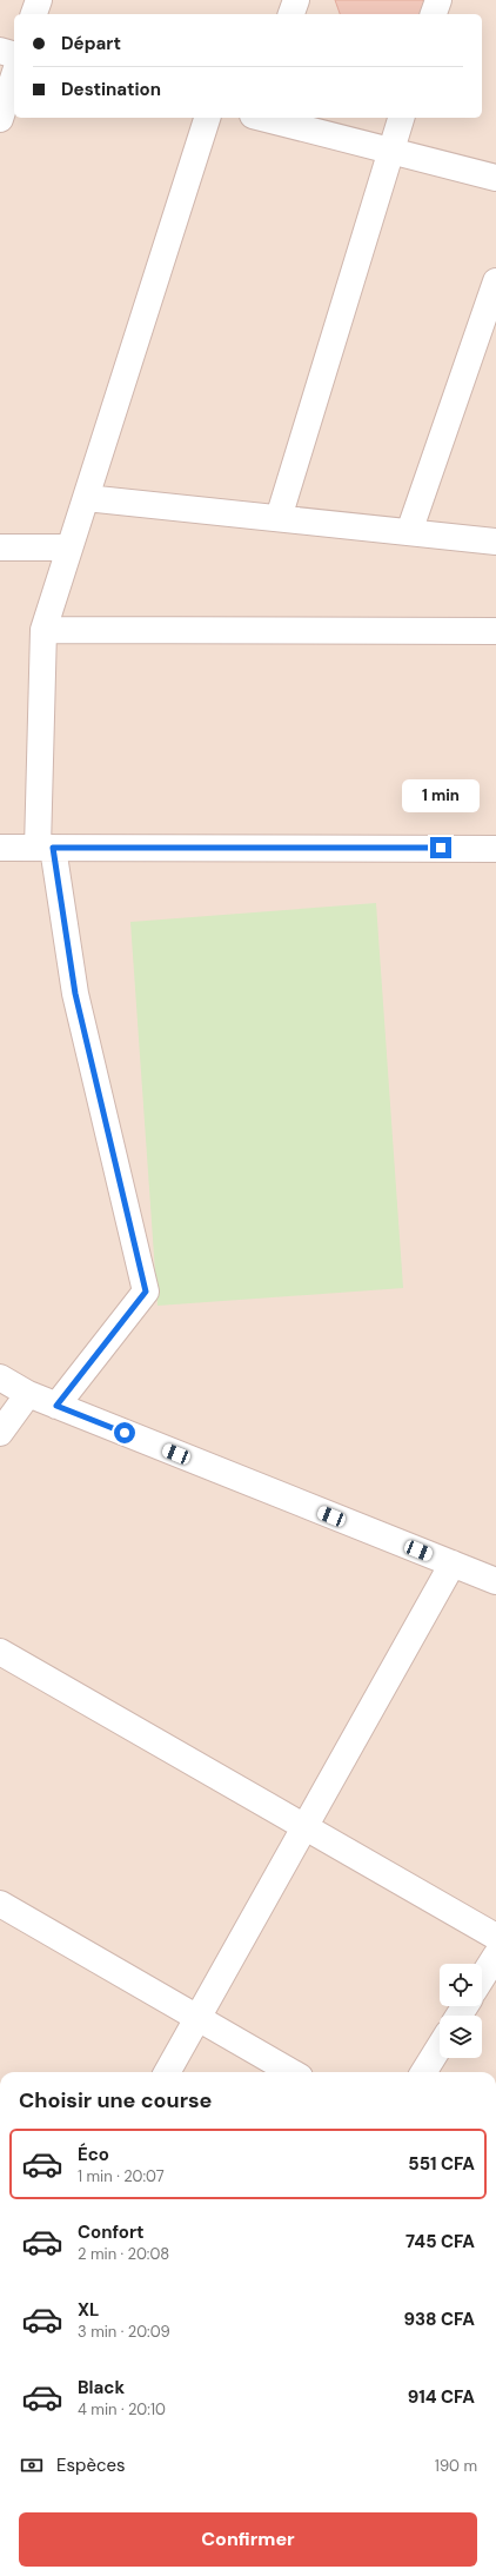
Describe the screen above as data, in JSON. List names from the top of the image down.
{
  "page": {
    "banner": ["Départ", "Destination"],
    "bubble": "1 min",
    "heading": "Choisir une course",
    "list": [
      {
        "name": "Éco",
        "note": "1 min · 20:07",
        "value": "551 CFA"
      },
      {
        "name": "Confort",
        "note": "2 min · 20:08",
        "value": "745 CFA"
      },
      {
        "name": "XL",
        "note": "3 min · 20:09",
        "value": "938 CFA"
      },
      {
        "name": "Black",
        "note": "4 min · 20:10",
        "value": "914 CFA"
      }
    ],
    "pay": ["Espèces", "190 m"],
    "buttons": "Confirmer"
  }
}
